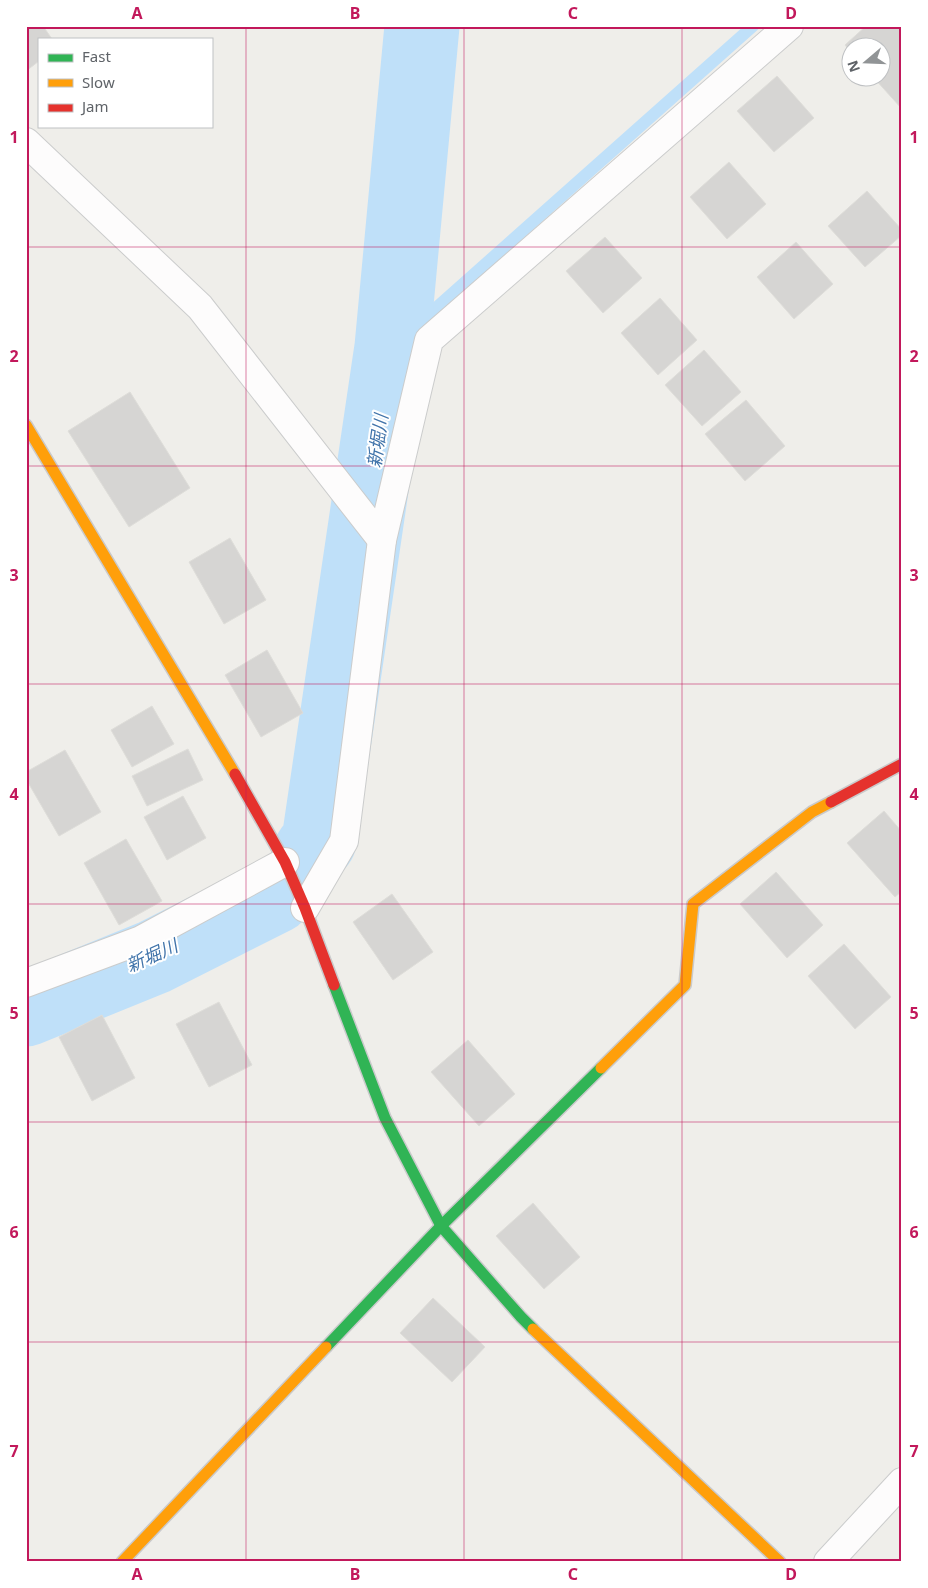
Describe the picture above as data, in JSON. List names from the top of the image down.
{
  "water": ["新堀川"],
  "legend": ["Fast", "Slow", "Jam"],
  "north": "left",
  "grid": {
    "columns": [
      "A",
      "B",
      "C",
      "D"
    ],
    "rows": [
      "1",
      "2",
      "3",
      "4",
      "5",
      "6",
      "7"
    ]
  }
}
